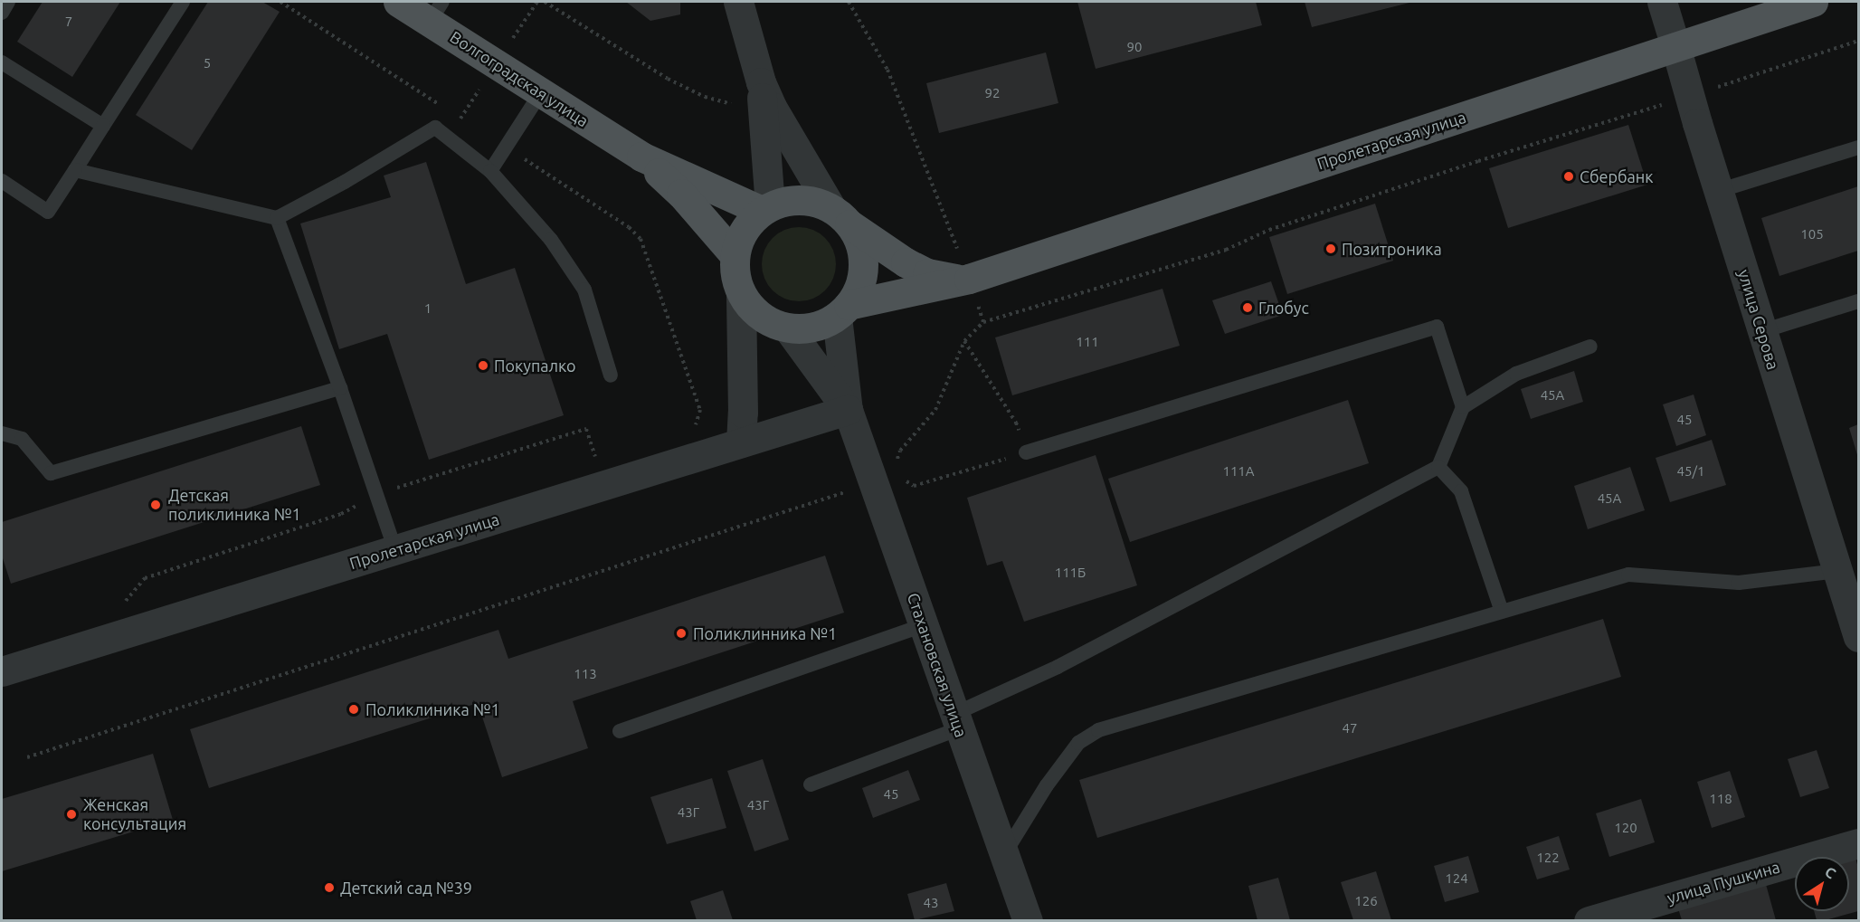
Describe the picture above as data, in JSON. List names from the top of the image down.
{
  "streets": {
    "main road": ["Волгоградская улица", "Пролетарская улица"],
    "street": ["улица Серова", "Стахановская улица", "улица Пушкина"]
  },
  "crossings": [
    ["Волгоградская улица", "Пролетарская улица"],
    ["Волгоградская улица", "Стахановская улица"],
    ["Пролетарская улица", "улица Серова"],
    ["Пролетарская улица", "Стахановская улица"]
  ],
  "places": [
    "Сбербанк",
    "Позитроника",
    "Глобус",
    "Покупалко",
    "Детская поликлиника №1",
    "Поликлинника №1",
    "Поликлиника №1",
    "Женская консультация",
    "Детский сад №39"
  ],
  "house_numbers": [
    "7",
    "90",
    "5",
    "92",
    "105",
    "1",
    "111",
    "45А",
    "45",
    "111А",
    "45/1",
    "45А",
    "111Б",
    "113",
    "47",
    "45",
    "118",
    "43Г",
    "43Г",
    "120",
    "122",
    "124",
    "126",
    "43"
  ],
  "north": "top right"
}
